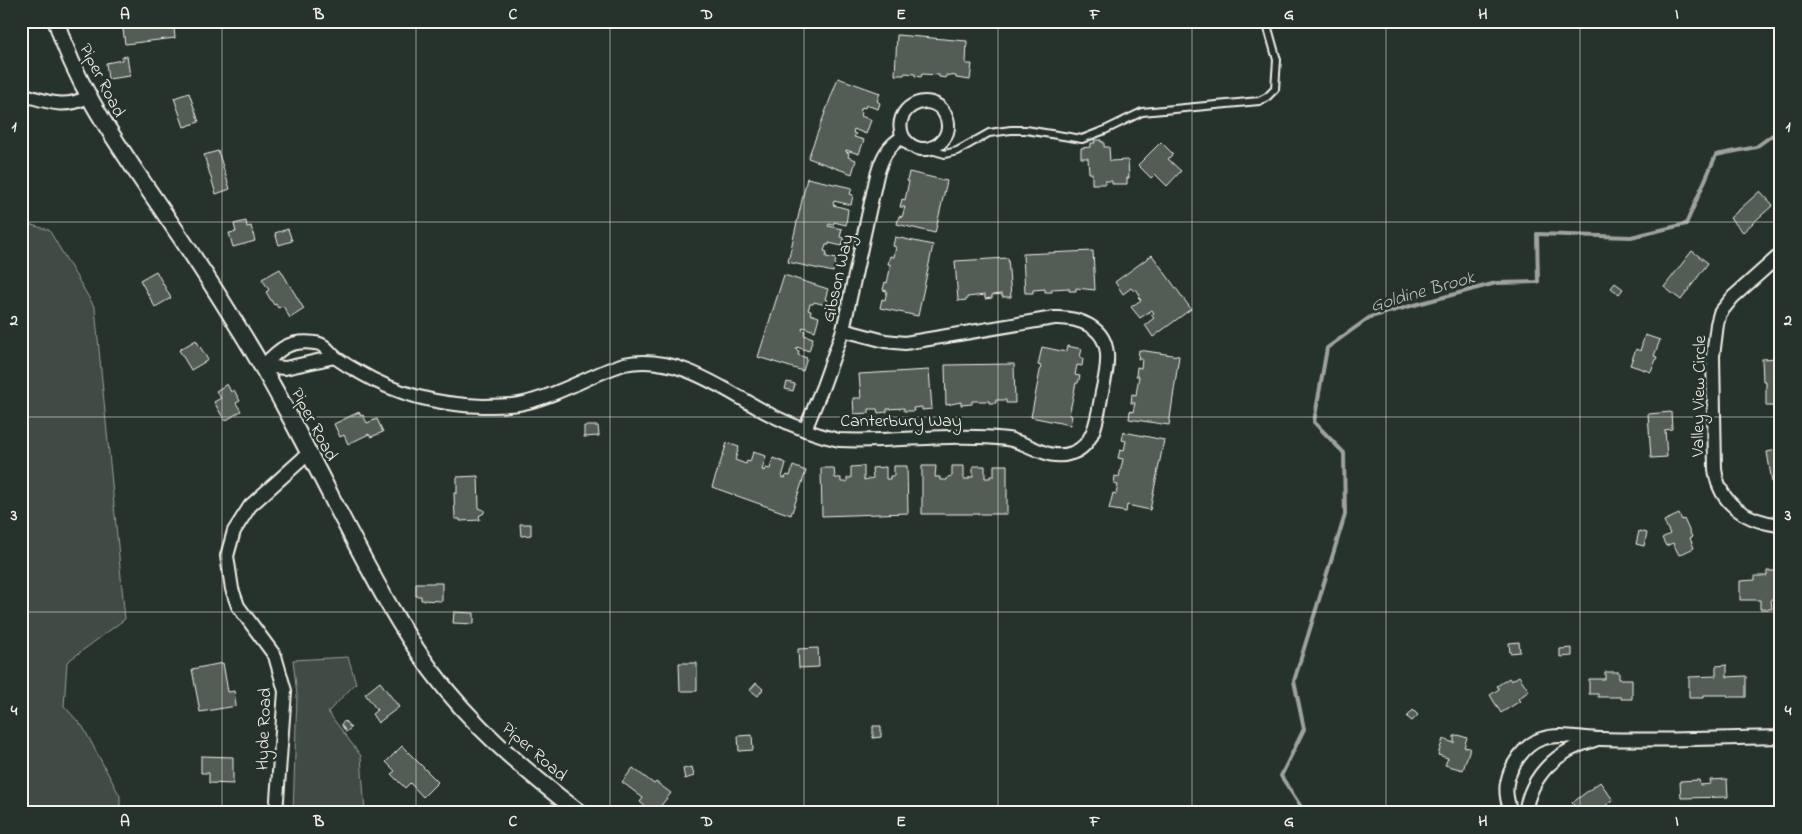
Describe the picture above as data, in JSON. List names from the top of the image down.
{
  "streets": {
    "street": [
      "Piper Road",
      "Gibson Way",
      "Valley View Circle",
      "Canterbury Way",
      "Hyde Road"
    ]
  },
  "crossings": [
    ["Piper Road", "Canterbury Way"],
    ["Piper Road", "Hyde Road"],
    ["Gibson Way", "Canterbury Way"]
  ],
  "water": ["Goldine Brook"],
  "grid": {
    "columns": [
      "A",
      "B",
      "C",
      "D",
      "E",
      "F",
      "G",
      "H",
      "I"
    ],
    "rows": [
      "1",
      "2",
      "3",
      "4"
    ]
  }
}
